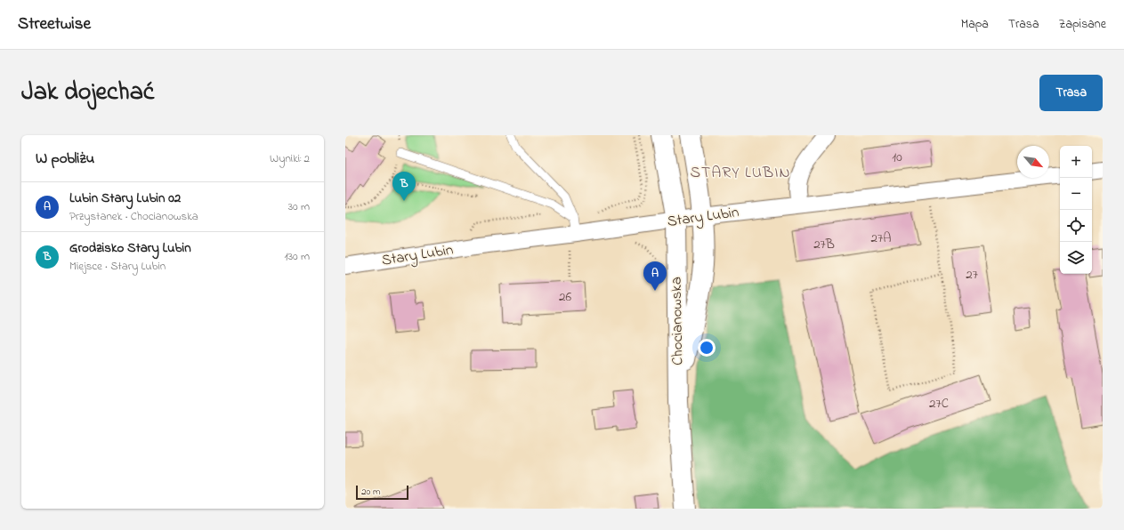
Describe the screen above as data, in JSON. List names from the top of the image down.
{
  "streets": {
    "street": ["Stary Lubin", "Chocianowska"]
  },
  "crossings": [
    ["Stary Lubin", "Chocianowska"]
  ],
  "districts": ["STARY LUBIN"],
  "house_numbers": [
    "10",
    "27A",
    "27B",
    "27",
    "26",
    "27C"
  ],
  "scale_bar": "20 m",
  "north": "bottom right",
  "page": {
    "header": "Streetwise",
    "nav": ["Mapa", "Trasa", "Zapisane"],
    "title": "Jak dojechać",
    "buttons": "Trasa",
    "heading": ["W pobliżu", "Wyniki: 2"],
    "map_buttons": ["+", "−"],
    "pins": ["B", "A"],
    "list": [
      {
        "mark": "A",
        "name": "Lubin Stary Lubin 02",
        "note": "Przystanek · Chocianowska",
        "value": "30 m"
      },
      {
        "mark": "B",
        "name": "Grodzisko Stary Lubin",
        "note": "Miejsce · Stary Lubin",
        "value": "130 m"
      }
    ],
    "scale": "20 m"
  }
}
